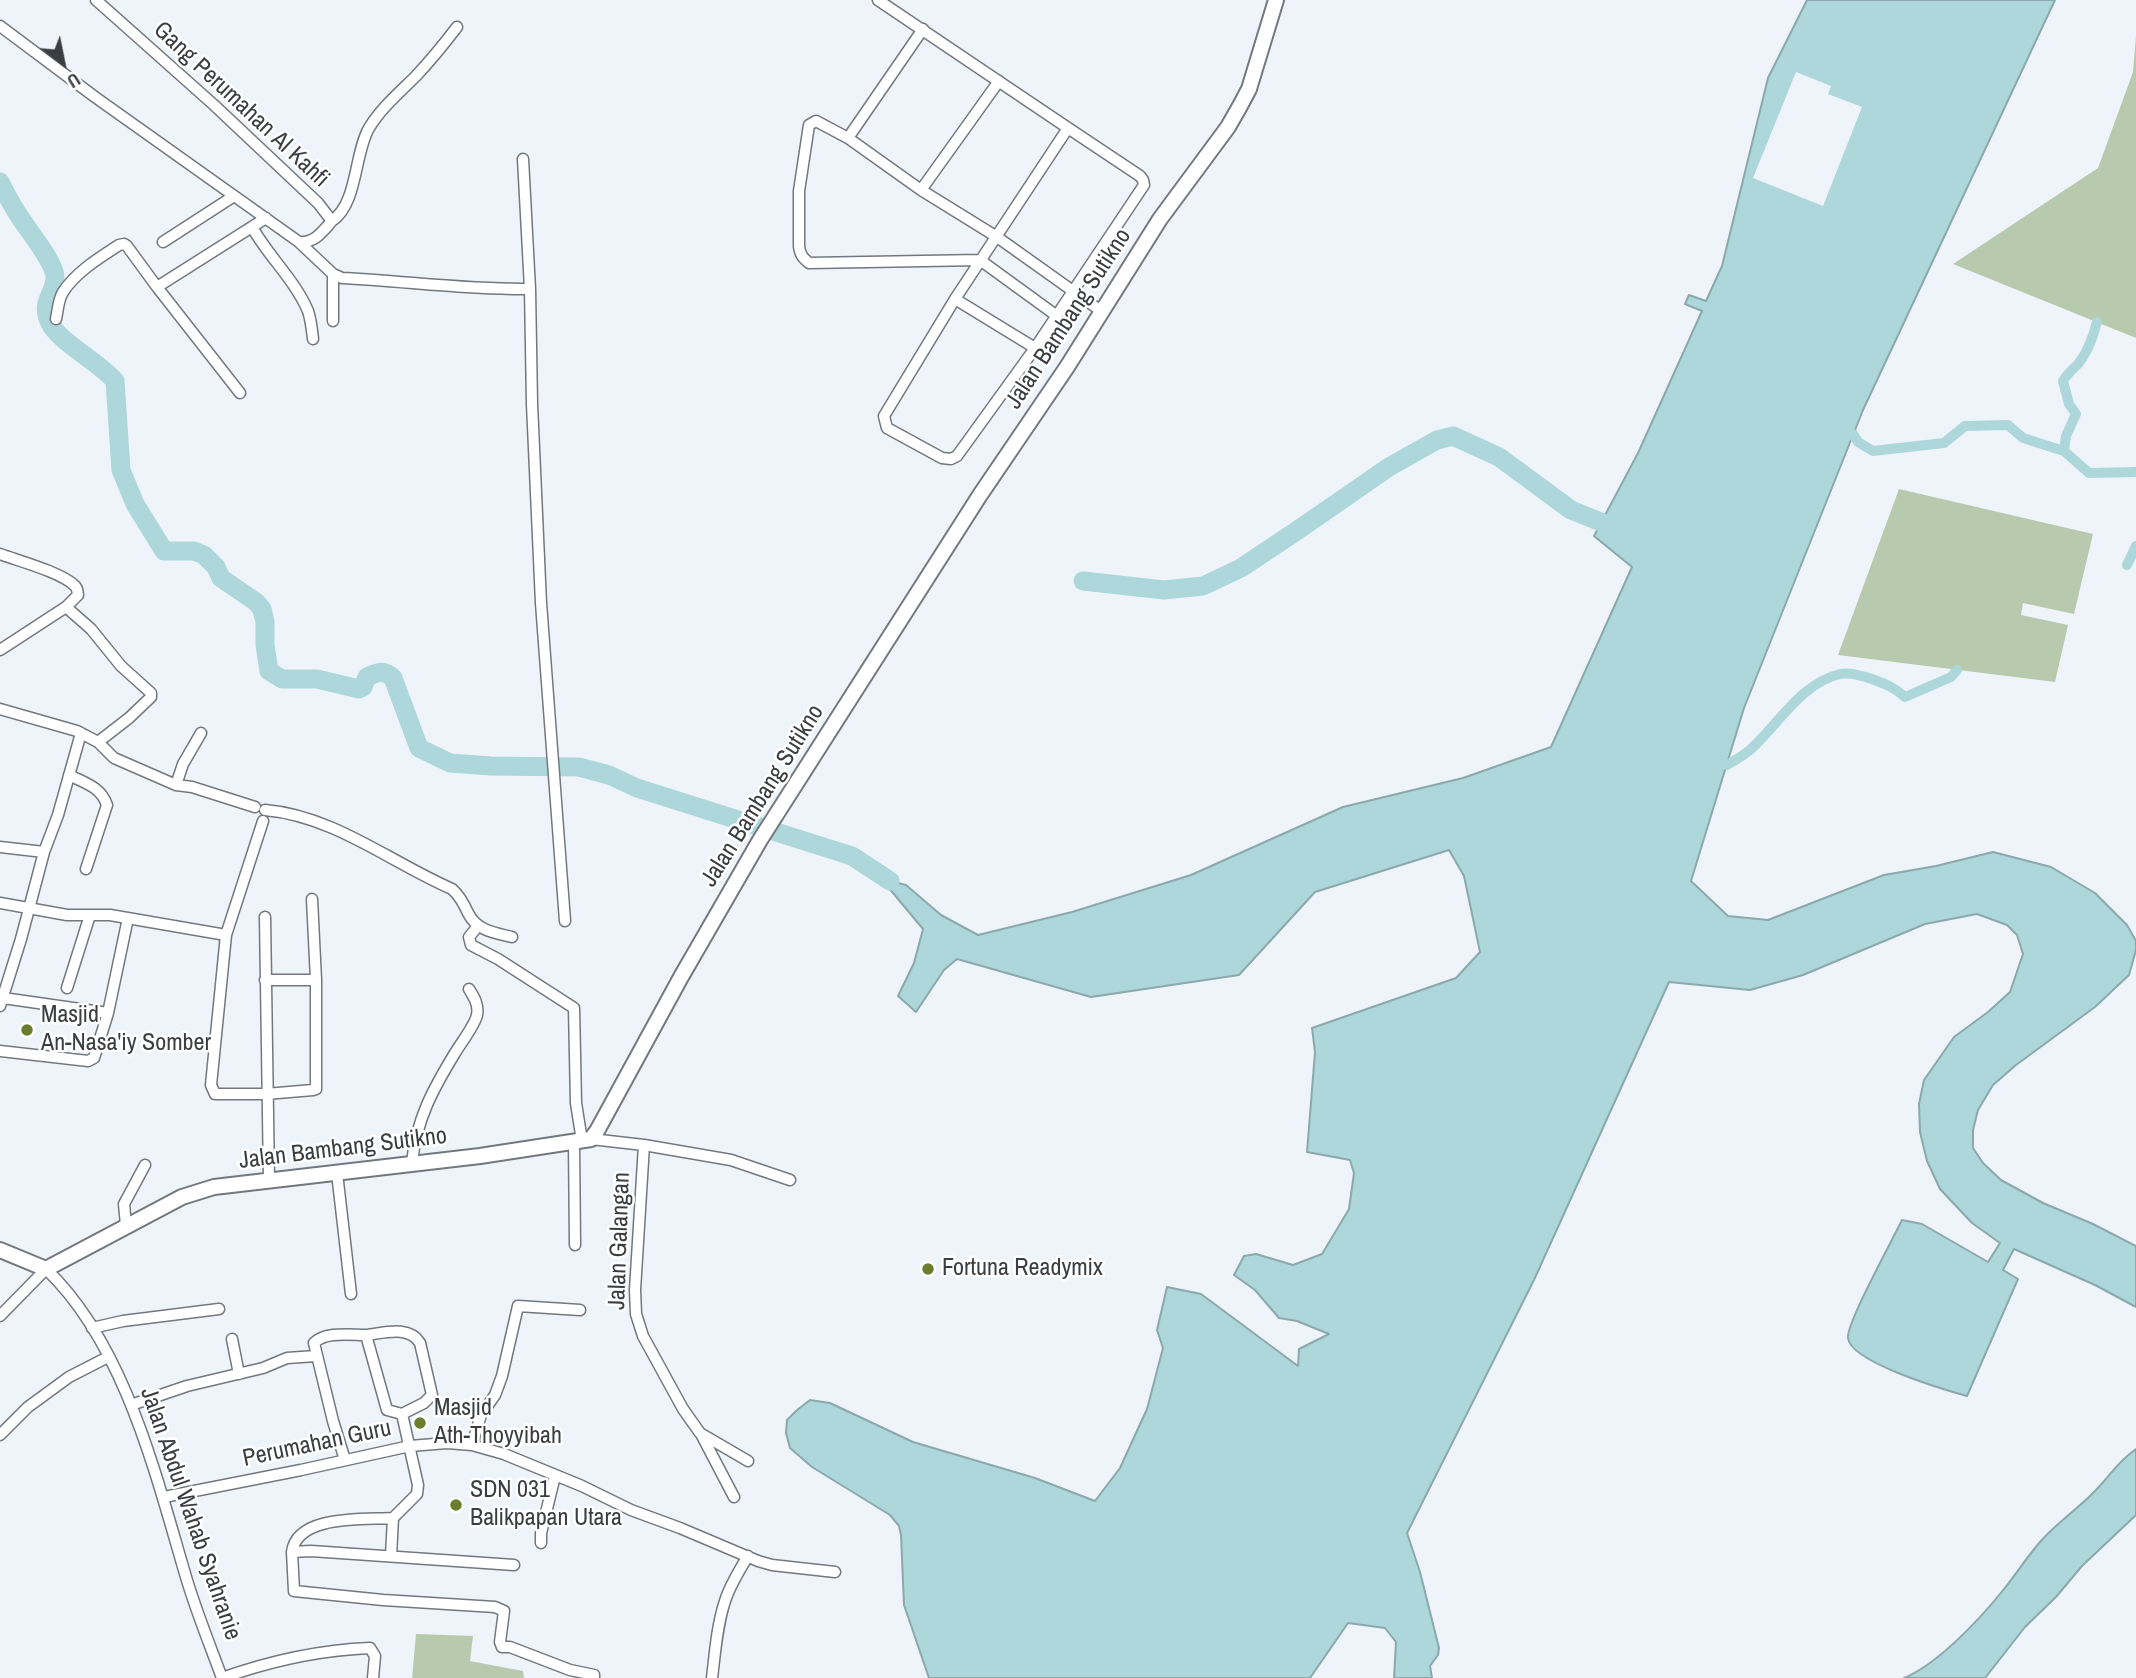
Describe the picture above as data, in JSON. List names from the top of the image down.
{
  "streets": {
    "street": [
      "Gang Perumahan Al Kahfi",
      "Jalan Bambang Sutikno",
      "Jalan Galangan",
      "Perumahan Guru",
      "Jalan Abdul Wahab Syahranie"
    ]
  },
  "crossings": [
    ["Jalan Bambang Sutikno", "Jalan Abdul Wahab Syahranie"],
    ["Perumahan Guru", "Jalan Abdul Wahab Syahranie"]
  ],
  "places": [
    "Masjid An-Nasa'iy Somber",
    "Fortuna Readymix",
    "Masjid Ath-Thoyyibah",
    "SDN 031 Balikpapan Utara"
  ],
  "north": "bottom right"
}
